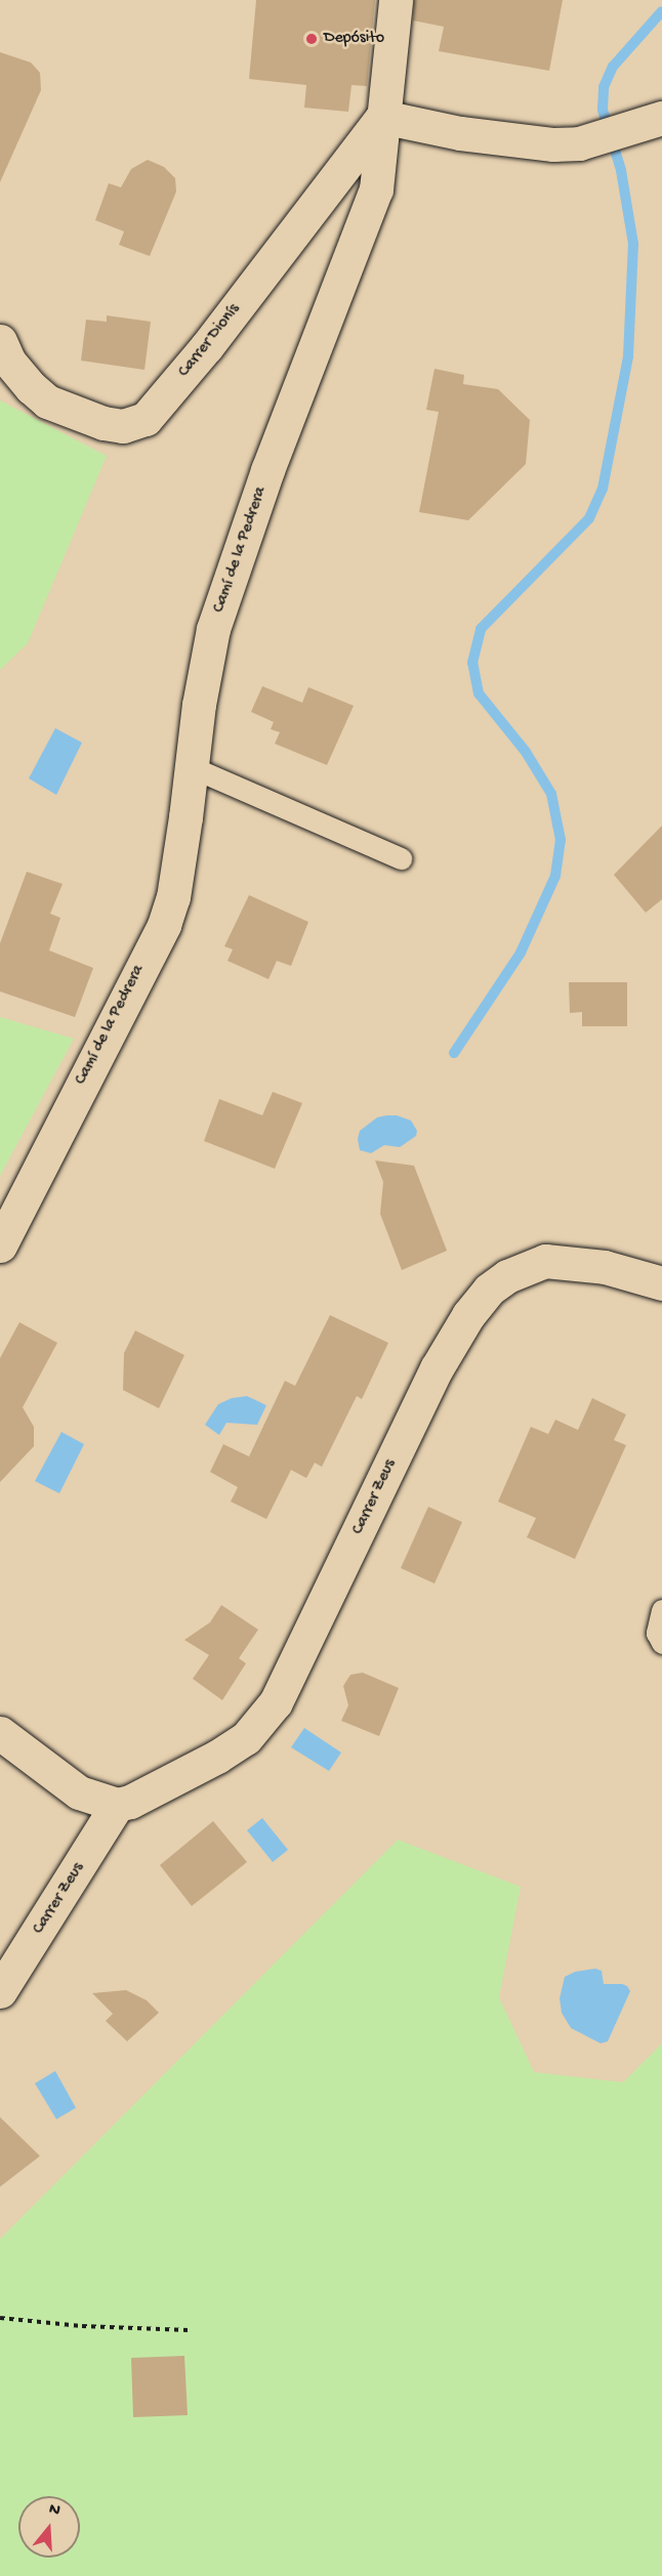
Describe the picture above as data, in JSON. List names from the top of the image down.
{
  "streets": {
    "street": ["Carrer Dionís", "Camí de la Pedrera", "Carrer Zeus"]
  },
  "crossings": [
    ["Carrer Dionís", "Camí de la Pedrera"]
  ],
  "places": ["Depósito"],
  "north": "top"
}
